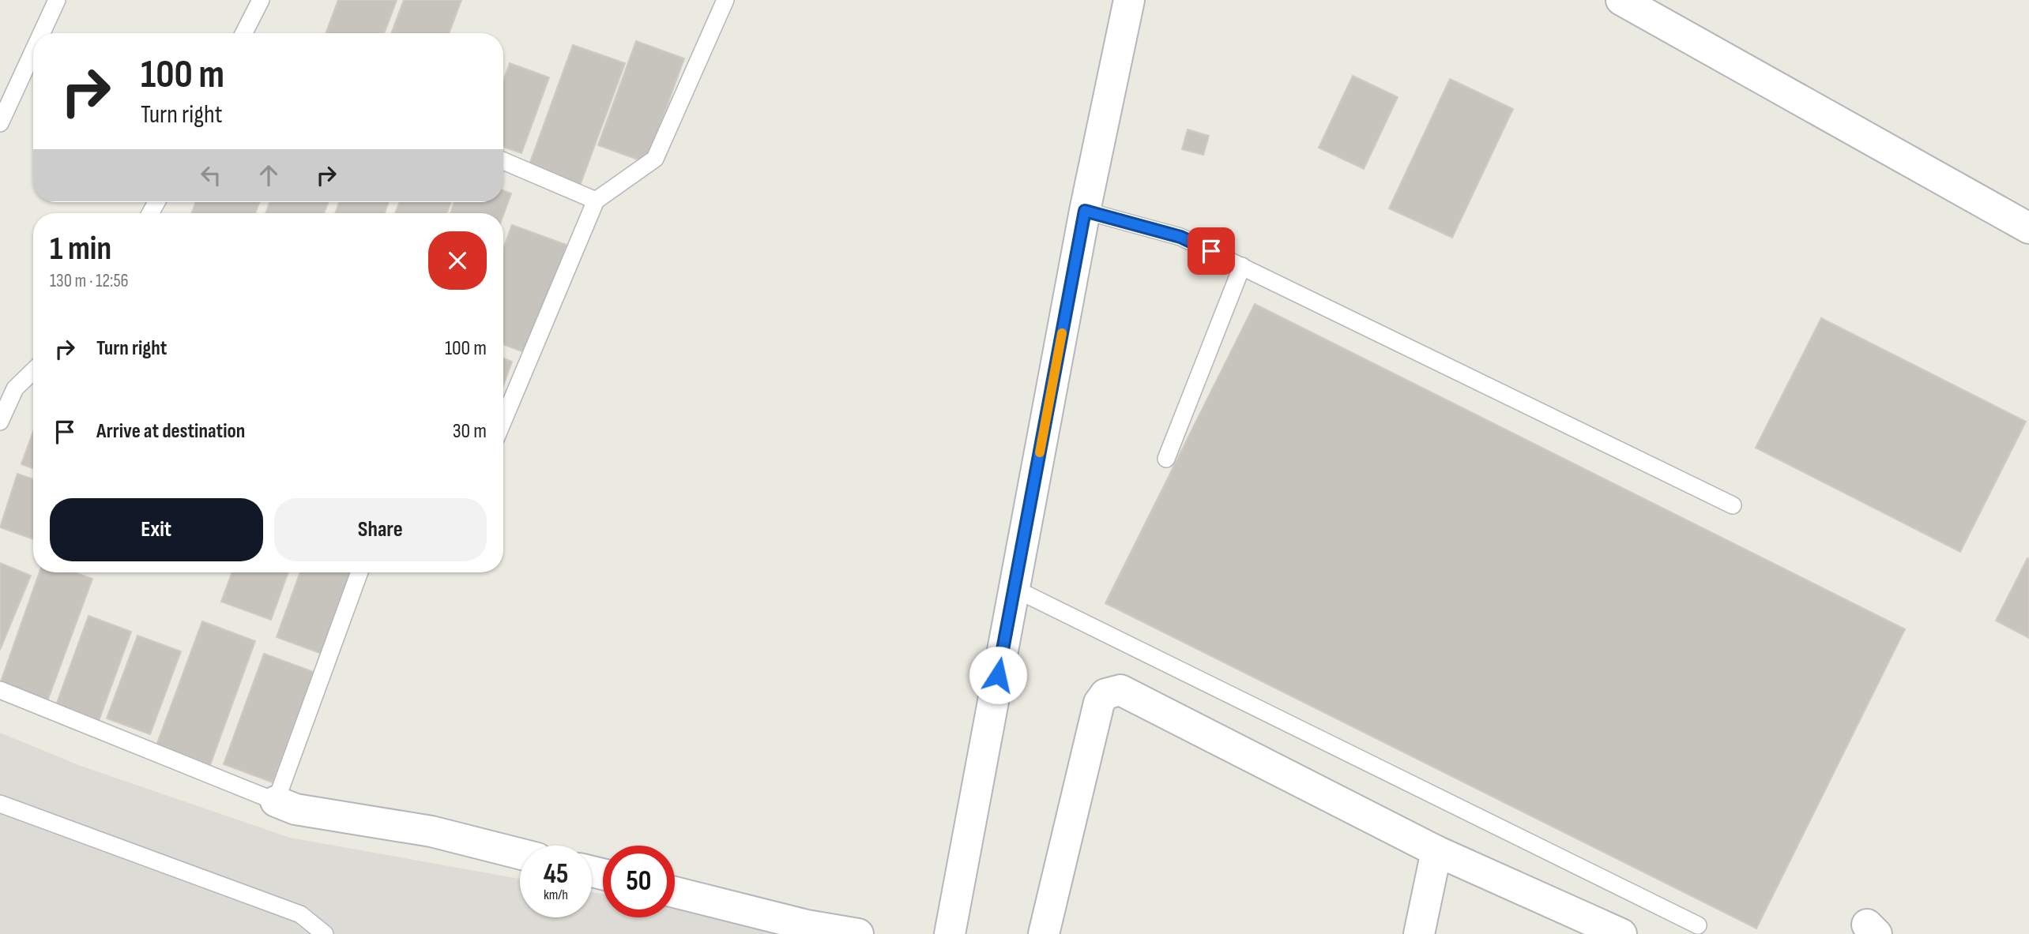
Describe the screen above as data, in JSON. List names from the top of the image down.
{
  "page": {
    "turn": ["100 m", "Turn right"],
    "heading": ["1 min", "130 m · 12:56"],
    "list": [
      {
        "name": "Turn right",
        "value": "100 m"
      },
      {
        "name": "Arrive at destination",
        "value": "30 m"
      }
    ],
    "buttons": ["Exit", "Share"],
    "speed": "45 km/h",
    "limit": "50"
  }
}
